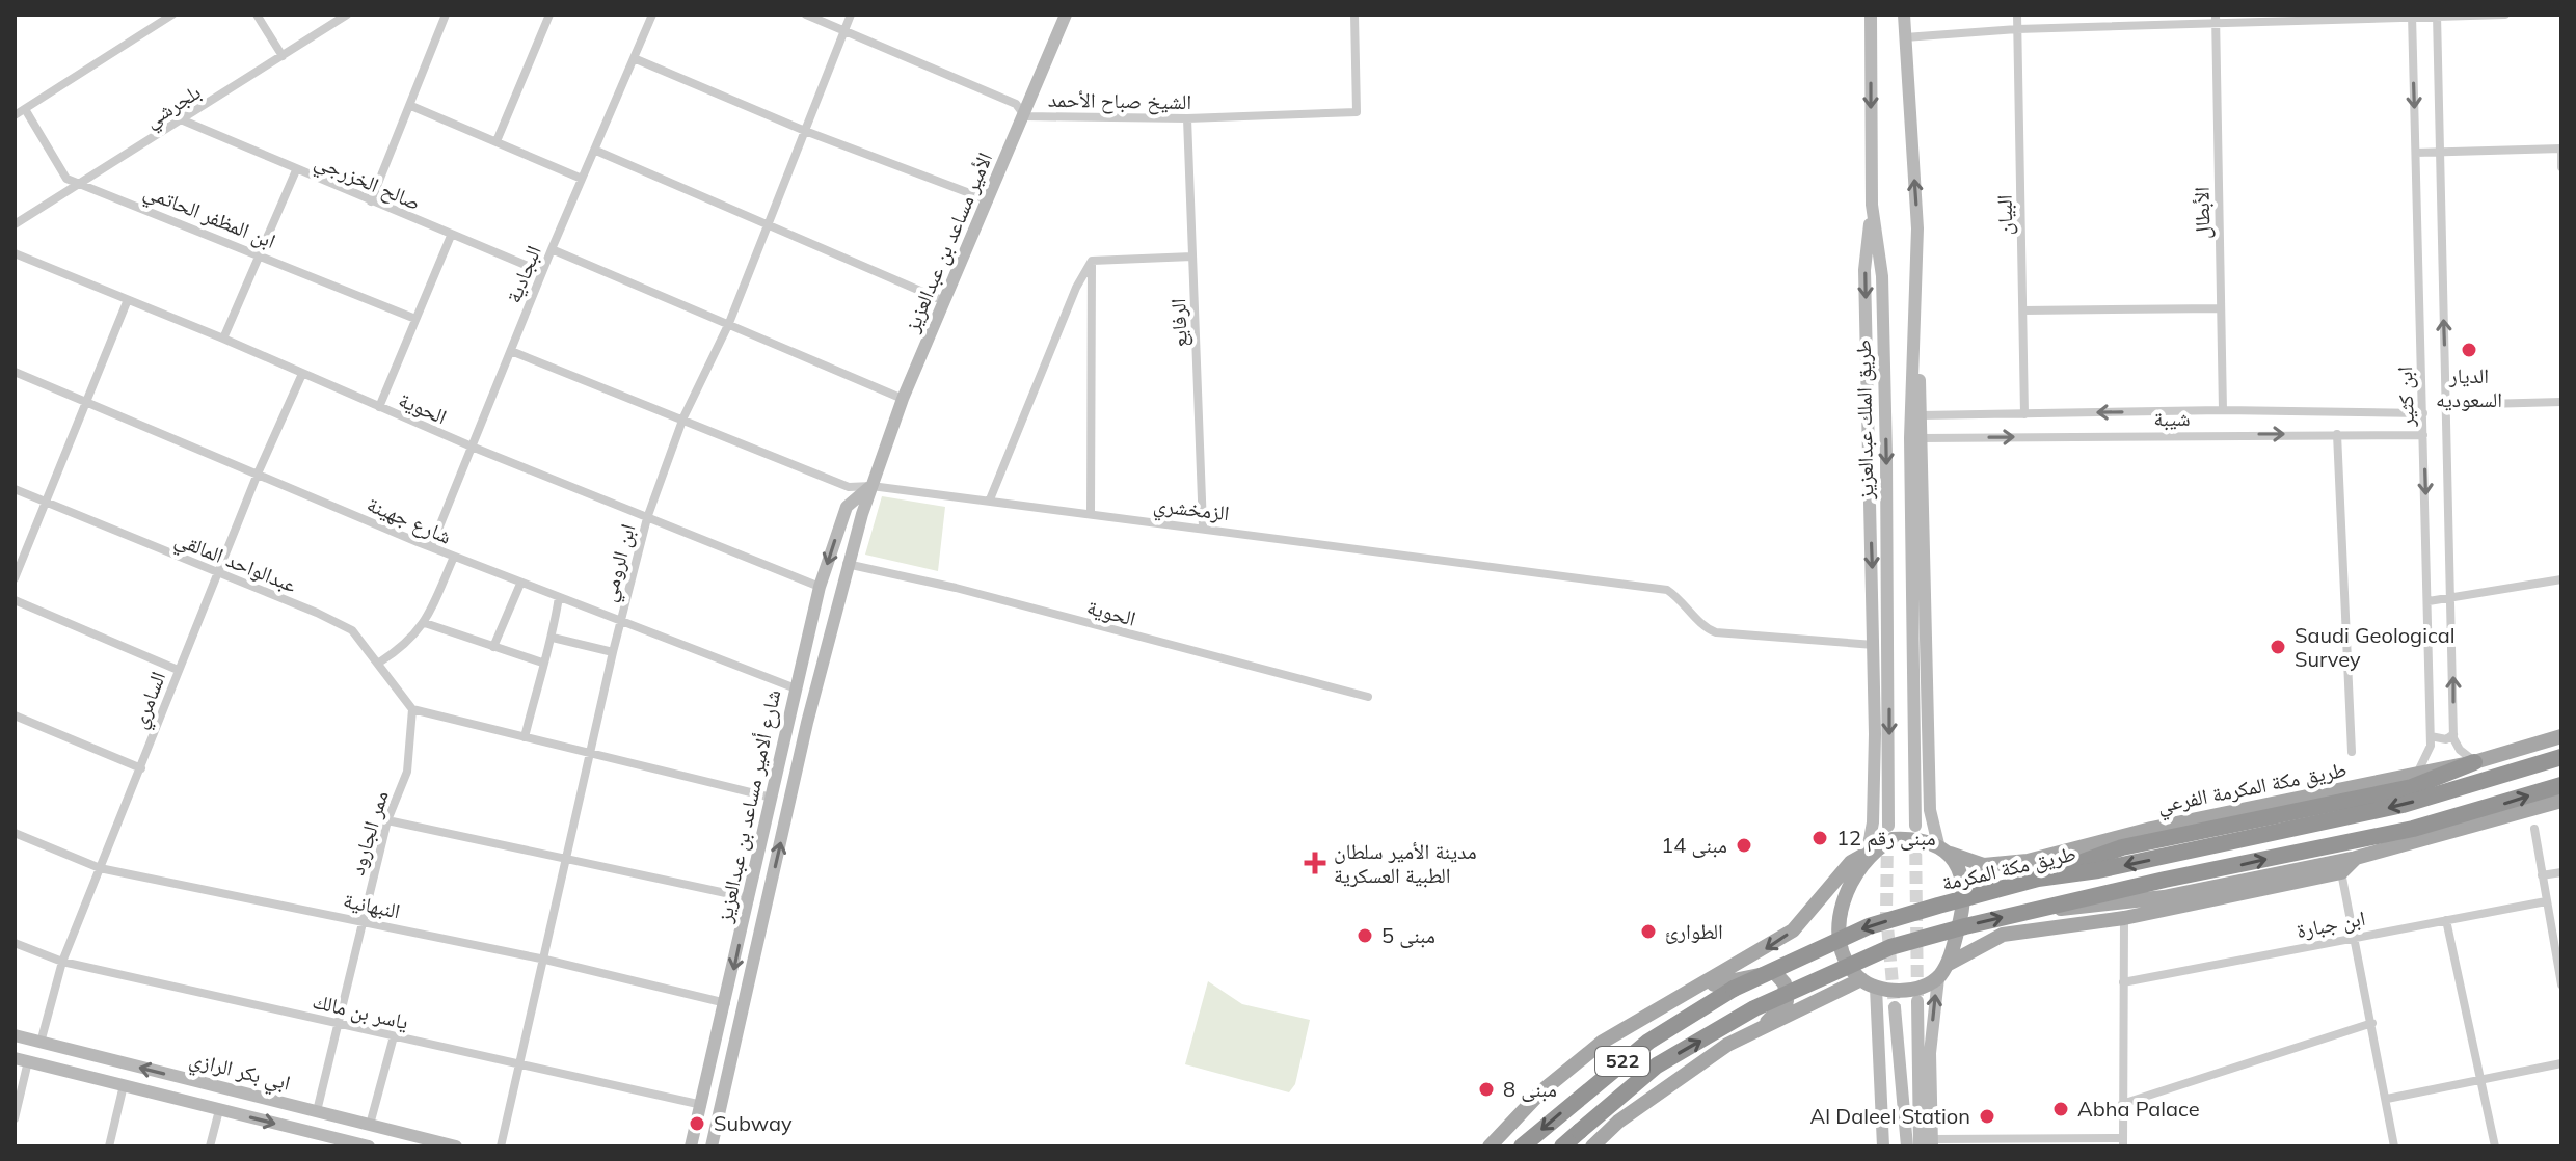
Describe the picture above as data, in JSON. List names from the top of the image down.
{
  "streets": {
    "highway": ["طريق مكة المكرمة", "522"],
    "main road": [
      "الأمير مساعد بن عبدالعزيز",
      "طريق الملك عبدالعزيز",
      "طريق مكة المكرمة الفرعي",
      "شارع ألامير مساعد بن عبدالعزيز",
      "ابي بكر الرازي"
    ],
    "street": [
      "الشيخ صباح الأحمد",
      "بلجرشي",
      "صالح الخزرجي",
      "الأبطال",
      "البيان",
      "ابن المظفر الحاتمي",
      "البجادية",
      "الرفايع",
      "ابن كثير",
      "الحوية",
      "شيبة",
      "الزمخشري",
      "شارع جهينة",
      "عبدالواحد المالقي",
      "ابن الرومي",
      "السامري",
      "ممر الجارود",
      "النبهانية",
      "ابن جبارة",
      "ياسر بن مالك"
    ]
  },
  "crossings": [
    ["الشيخ صباح الأحمد", "الأمير مساعد بن عبدالعزيز"],
    ["الشيخ صباح الأحمد", "الرفايع"],
    ["الشيخ صباح الأحمد", "ابن الرومي"],
    ["بلجرشي", "صالح الخزرجي"],
    ["بلجرشي", "ابن المظفر الحاتمي"],
    ["صالح الخزرجي", "البجادية"],
    ["الأبطال", "شيبة"],
    ["البيان", "شيبة"],
    ["الأمير مساعد بن عبدالعزيز", "الحوية"],
    ["الأمير مساعد بن عبدالعزيز", "الزمخشري"],
    ["الأمير مساعد بن عبدالعزيز", "شارع ألامير مساعد بن عبدالعزيز"],
    ["البجادية", "الحوية"],
    ["البجادية", "الزمخشري"],
    ["البجادية", "شارع جهينة"],
    ["الرفايع", "الزمخشري"],
    ["ابن كثير", "شيبة"],
    ["ابن كثير", "طريق مكة المكرمة الفرعي"],
    ["الحوية", "ابن الرومي"],
    ["الحوية", "السامري"],
    ["الحوية", "شارع ألامير مساعد بن عبدالعزيز"],
    ["الزمخشري", "ابن الرومي"],
    ["الزمخشري", "شارع ألامير مساعد بن عبدالعزيز"],
    ["شارع جهينة", "ابن الرومي"],
    ["شارع جهينة", "السامري"],
    ["شارع جهينة", "شارع ألامير مساعد بن عبدالعزيز"],
    ["عبدالواحد المالقي", "السامري"],
    ["عبدالواحد المالقي", "ممر الجارود"],
    ["ابن الرومي", "النبهانية"],
    ["ابن الرومي", "ياسر بن مالك"],
    ["السامري", "النبهانية"],
    ["السامري", "ياسر بن مالك"],
    ["السامري", "ابي بكر الرازي"],
    ["شارع ألامير مساعد بن عبدالعزيز", "النبهانية"],
    ["شارع ألامير مساعد بن عبدالعزيز", "ياسر بن مالك"],
    ["ممر الجارود", "النبهانية"],
    ["ممر الجارود", "ياسر بن مالك"],
    ["ممر الجارود", "ابي بكر الرازي"]
  ],
  "places": {
    "other": [
      "الديار السعوديه",
      "Saudi Geological Survey",
      "مبنى رقم 12",
      "مبنى 14",
      "الطوارئ",
      "مبنى 5",
      "مبنى 8",
      "Abha Palace",
      "Al Daleel Station",
      "Subway"
    ],
    "health": ["مدينة الأمير سلطان الطبية العسكرية"]
  }
}
